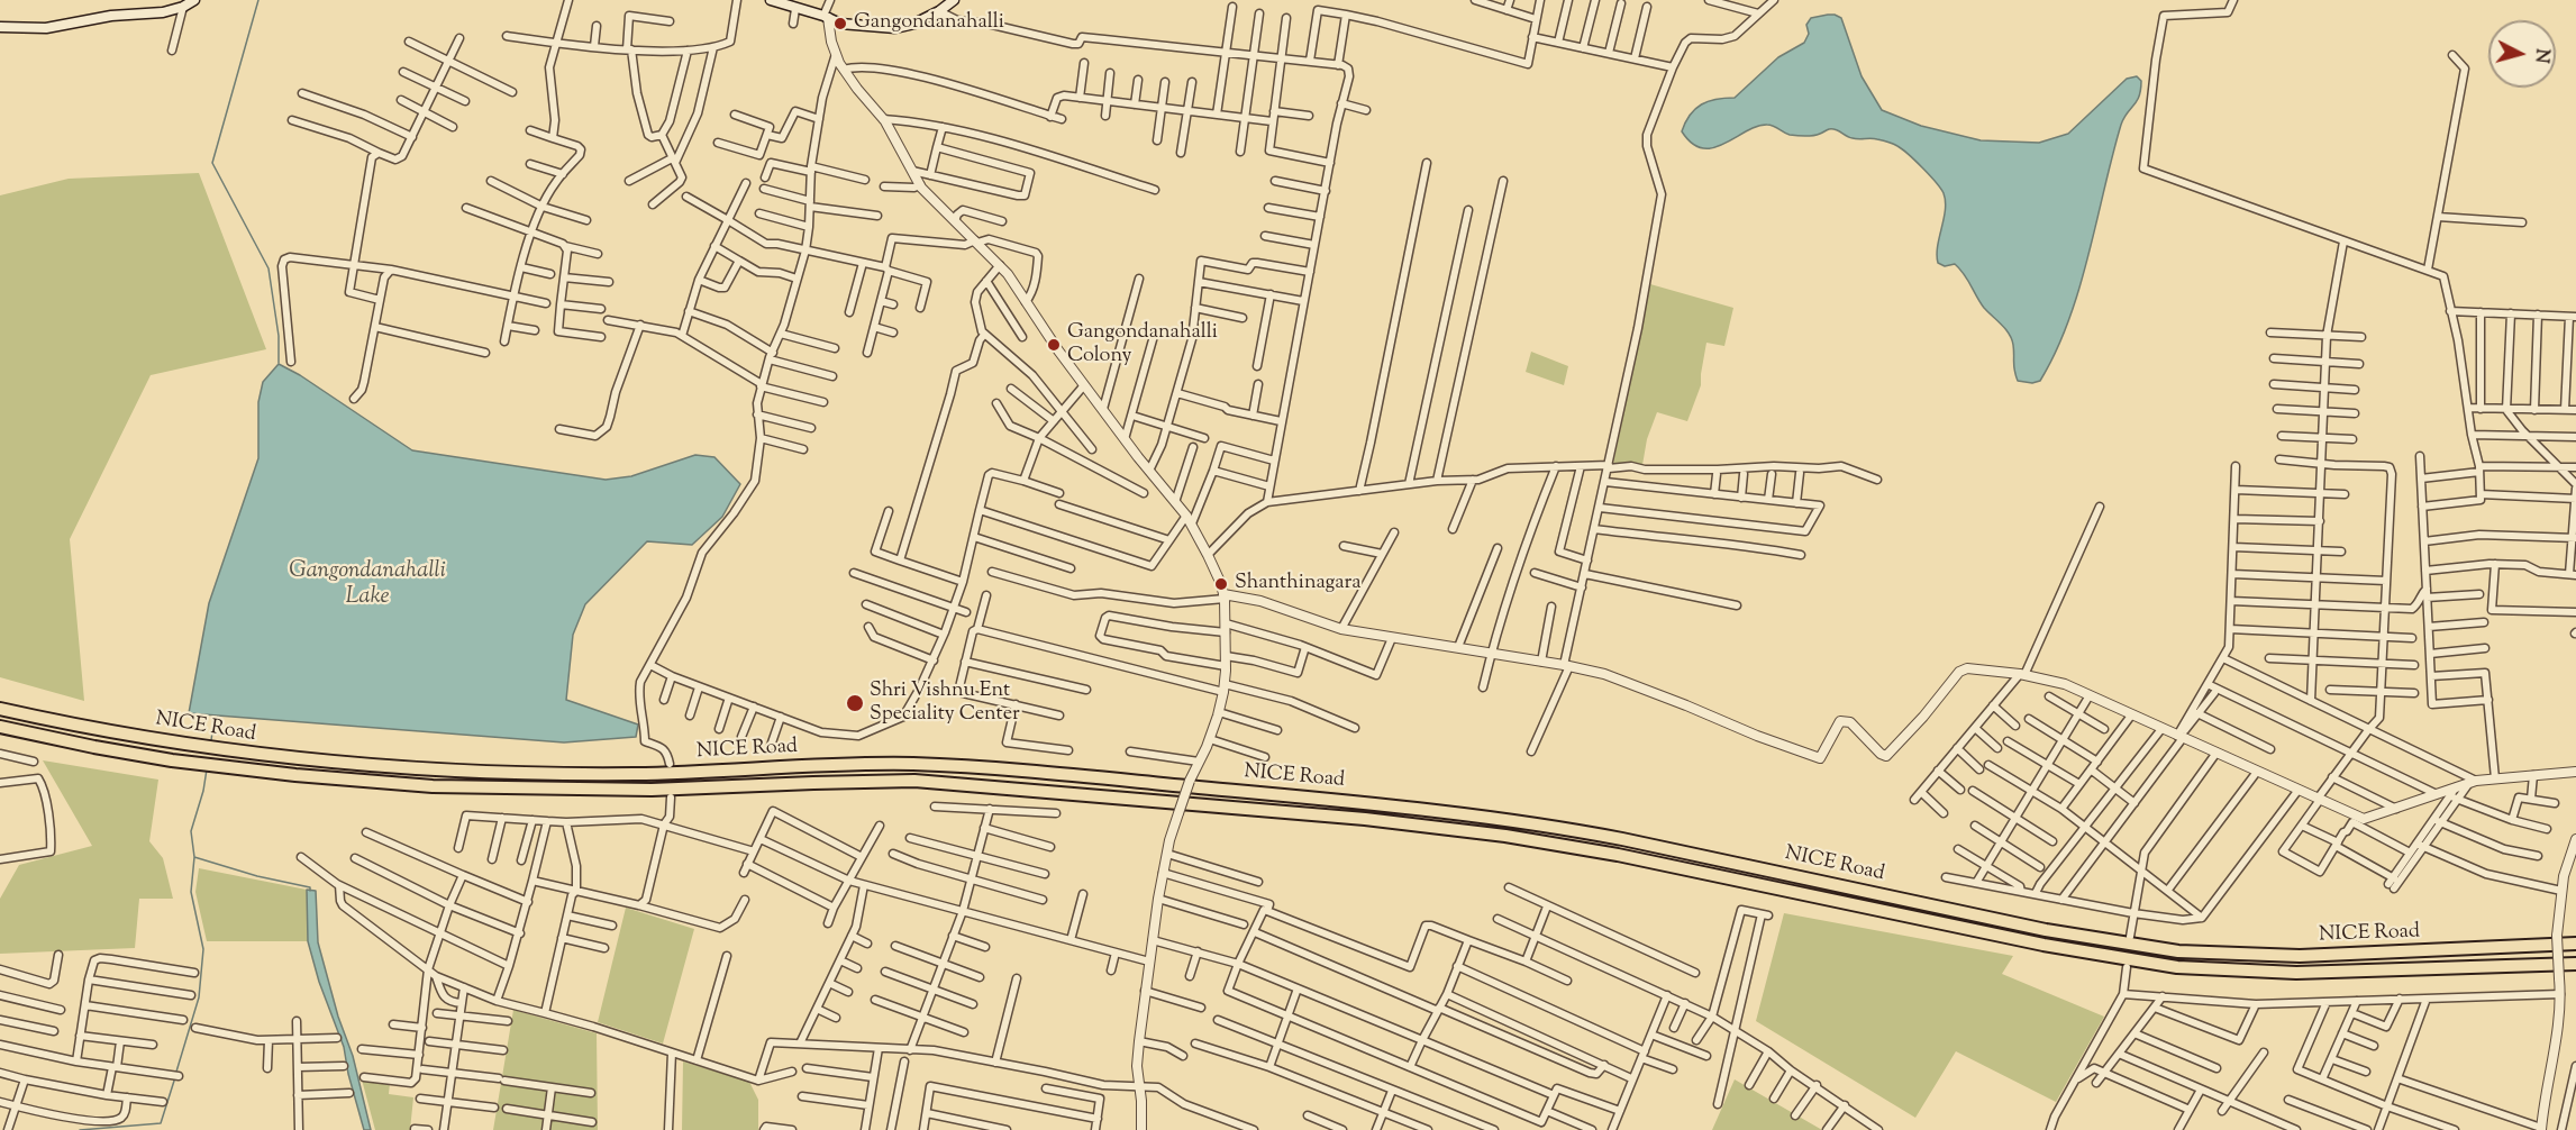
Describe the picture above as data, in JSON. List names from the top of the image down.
{
  "streets": {
    "highway": ["NICE Road"]
  },
  "water": ["Gangondanahalli Lake"],
  "places": [
    "Gangondanahalli",
    "Gangondanahalli Colony",
    "Shanthinagara",
    "Shri Vishnu Ent Speciality Center"
  ],
  "north": "right"
}
